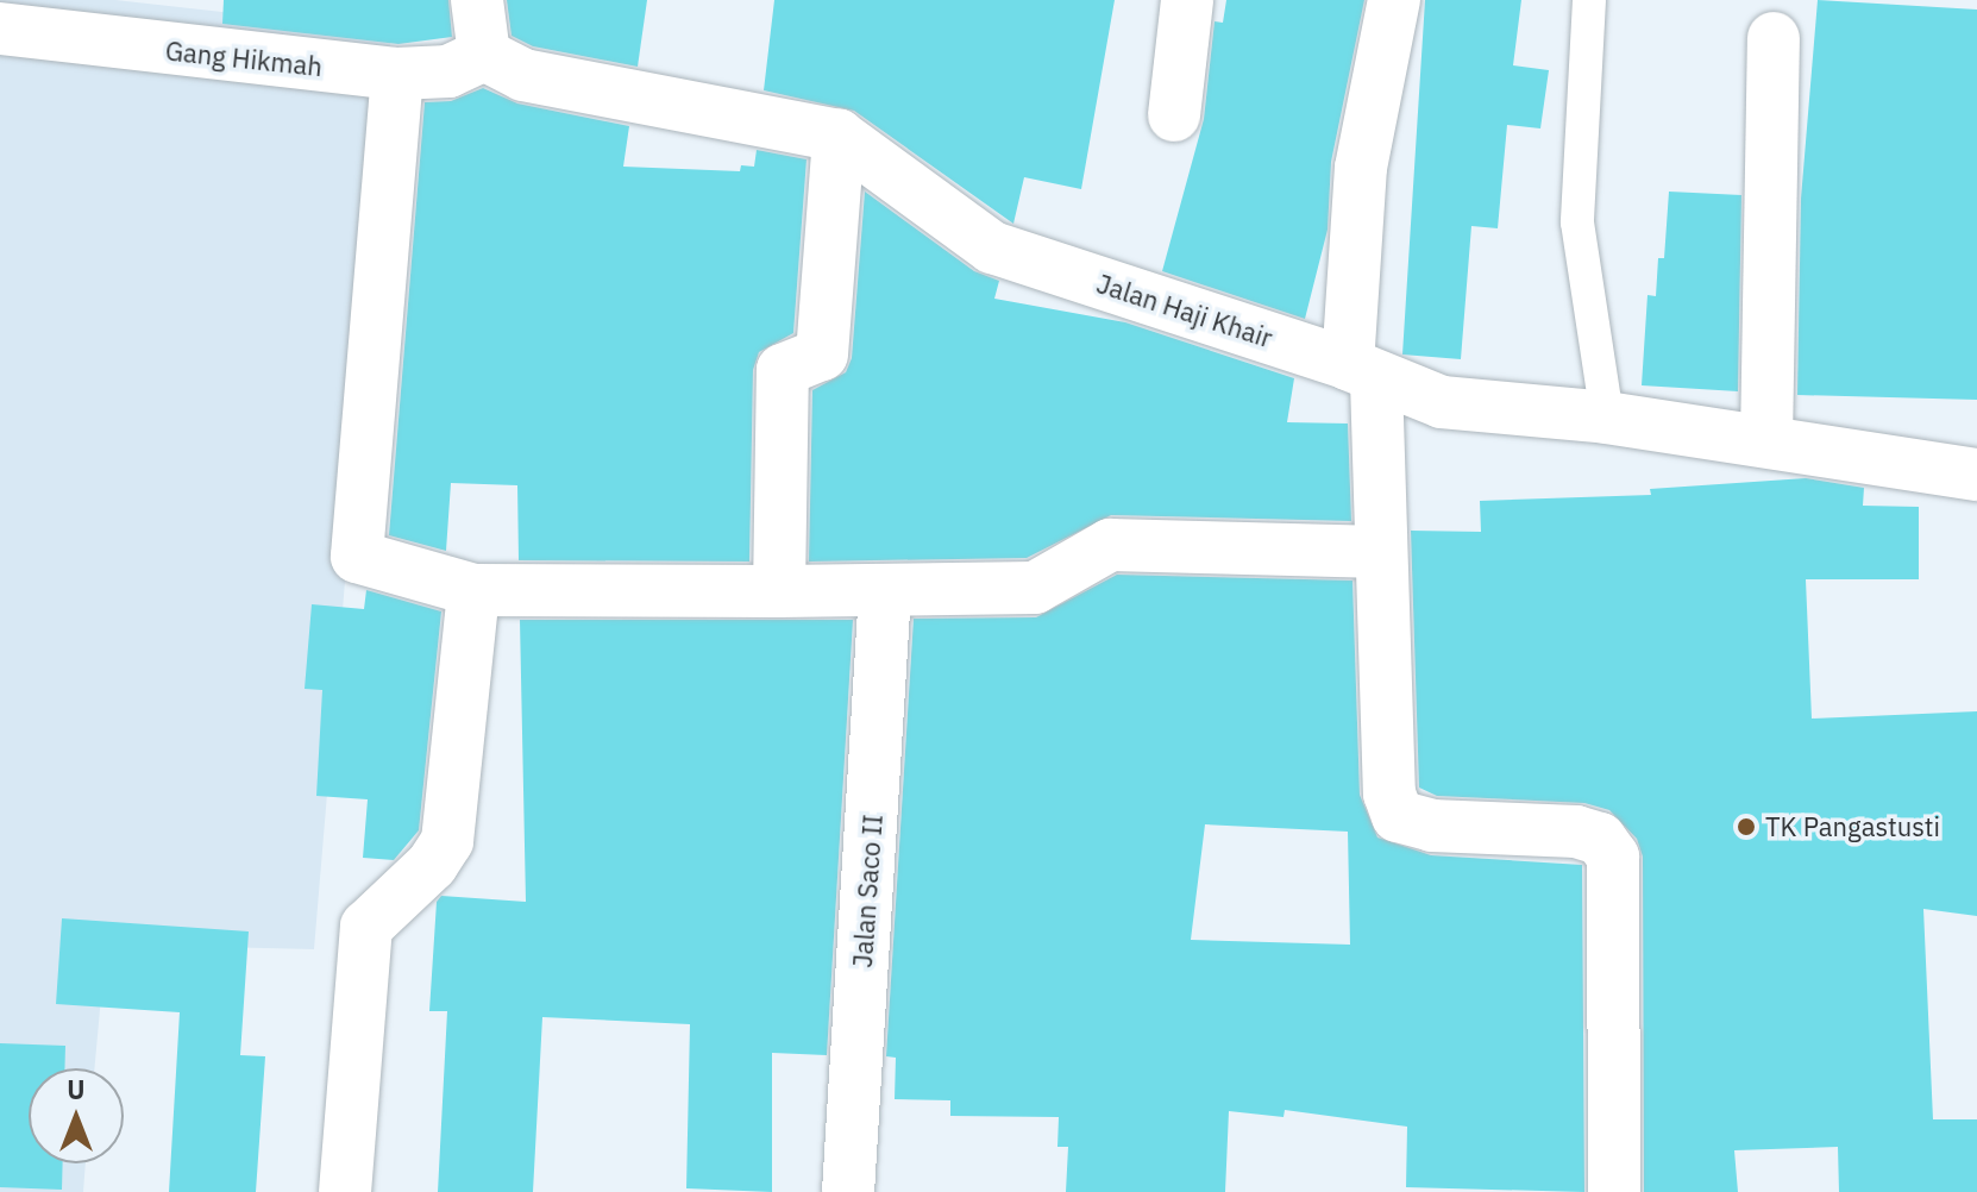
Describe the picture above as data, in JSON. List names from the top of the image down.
{
  "streets": {
    "street": ["Gang Hikmah", "Jalan Haji Khair", "Jalan Saco II"]
  },
  "crossings": [
    ["Gang Hikmah", "Jalan Haji Khair"]
  ],
  "places": ["TK Pangastusti"],
  "north": "top"
}
